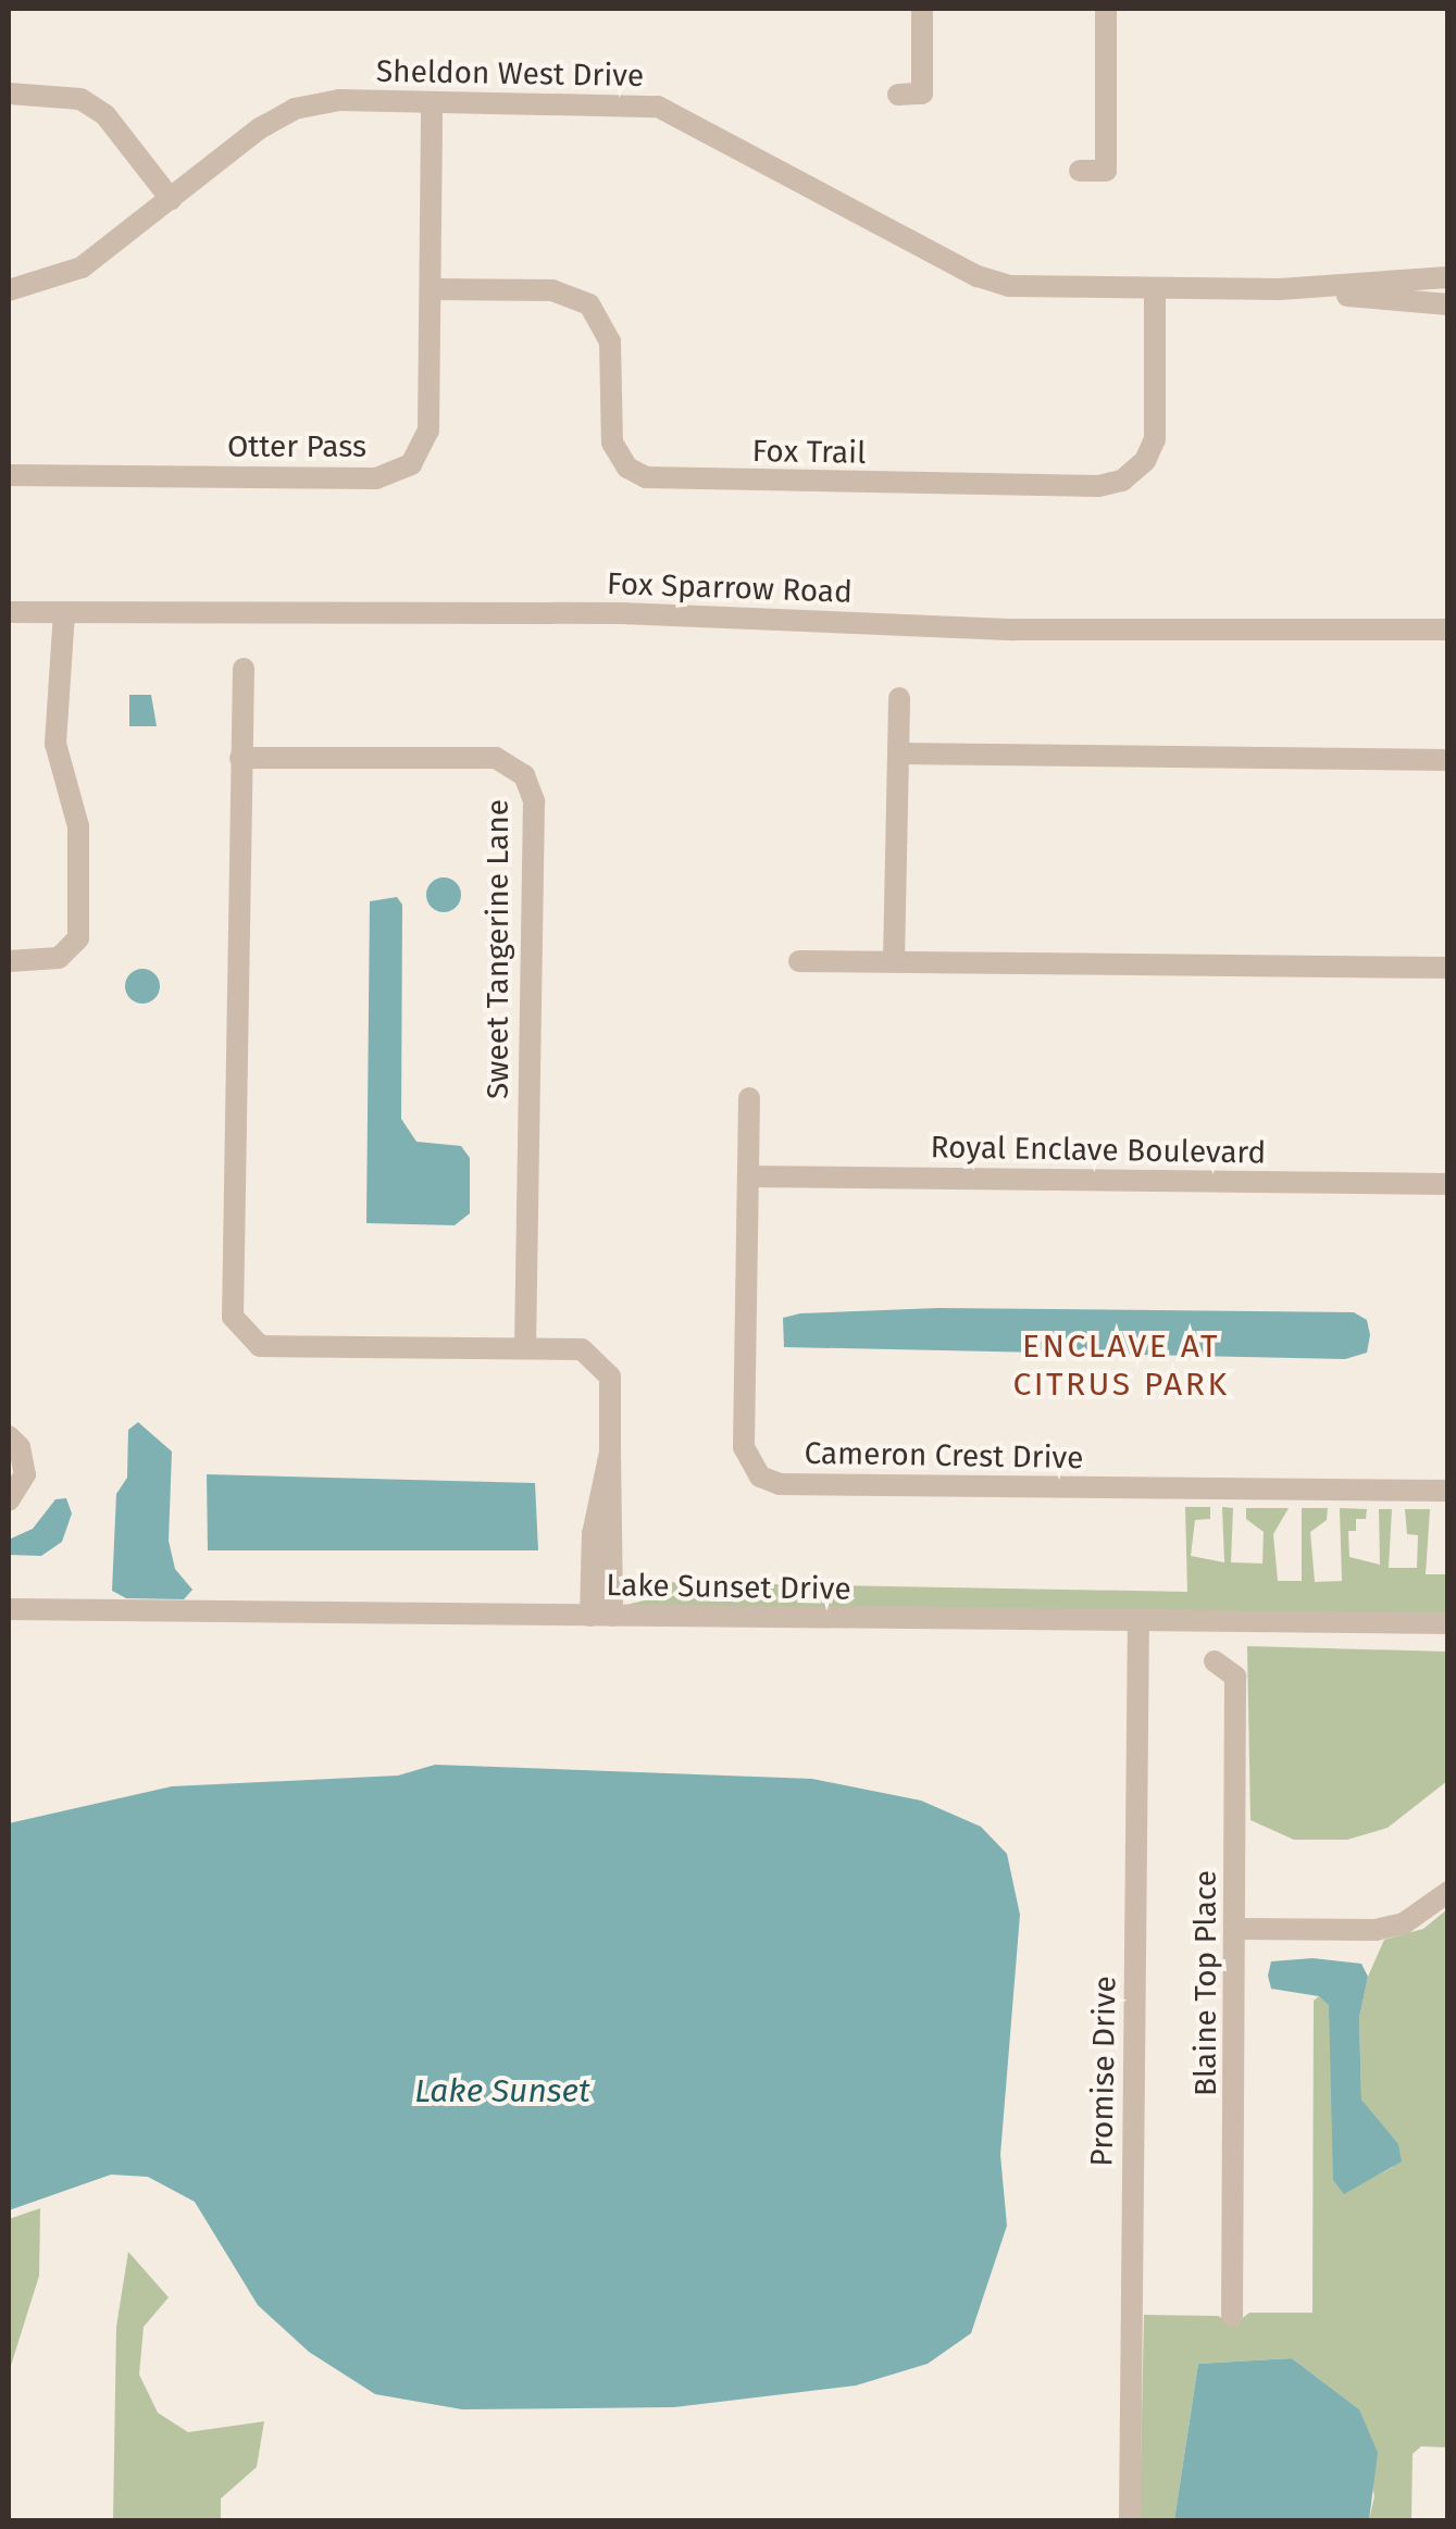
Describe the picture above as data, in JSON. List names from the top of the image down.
{
  "streets": {
    "street": [
      "Sheldon West Drive",
      "Otter Pass",
      "Fox Trail",
      "Fox Sparrow Road",
      "Sweet Tangerine Lane",
      "Royal Enclave Boulevard",
      "Cameron Crest Drive",
      "Lake Sunset Drive",
      "Blaine Top Place",
      "Promise Drive"
    ]
  },
  "crossings": [
    ["Sheldon West Drive", "Otter Pass"],
    ["Sheldon West Drive", "Fox Trail"],
    ["Otter Pass", "Fox Trail"],
    ["Royal Enclave Boulevard", "Cameron Crest Drive"],
    ["Lake Sunset Drive", "Promise Drive"]
  ],
  "districts": ["ENCLAVE AT CITRUS PARK"],
  "water": ["Lake Sunset"]
}
